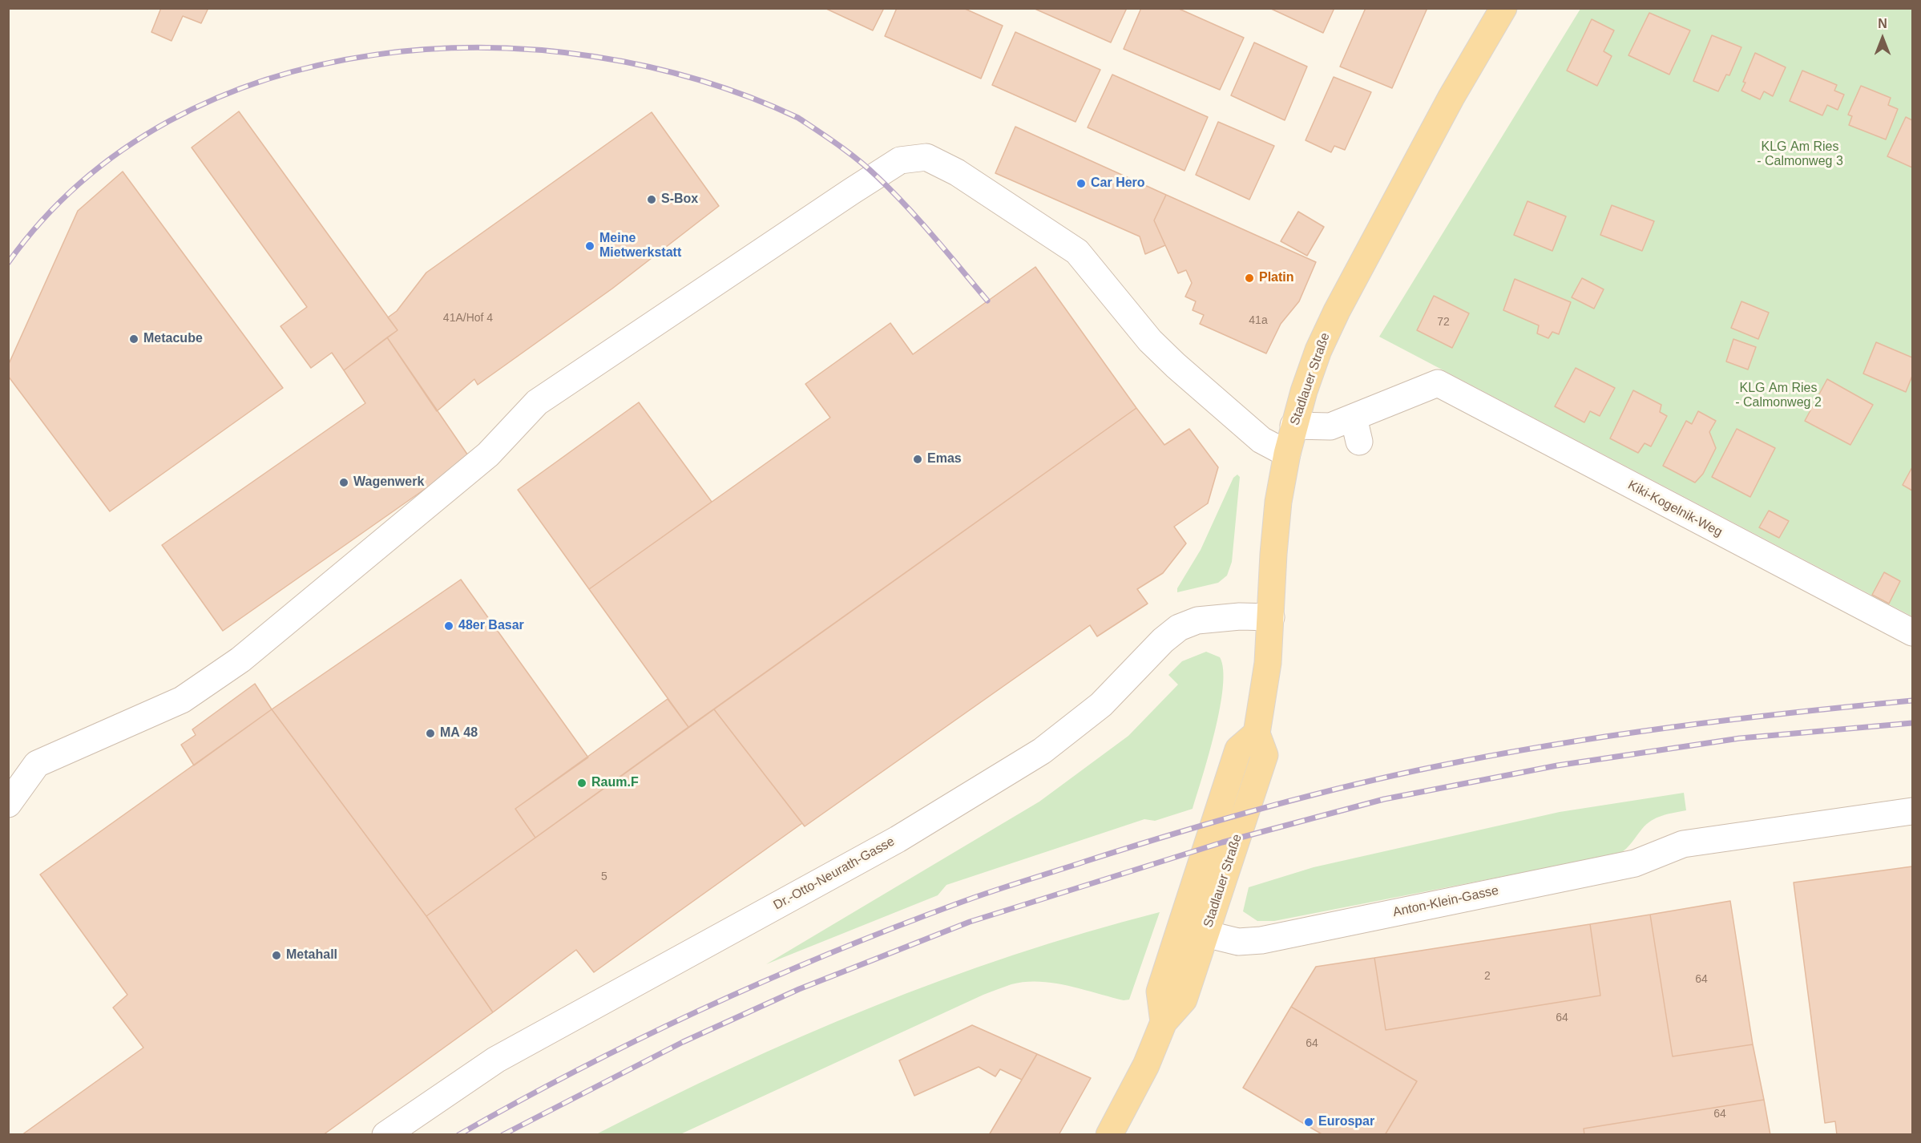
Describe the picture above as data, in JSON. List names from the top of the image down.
{
  "streets": {
    "main road": ["Stadlauer Straße"],
    "street": ["Kiki-Kogelnik-Weg", "Dr.-Otto-Neurath-Gasse", "Anton-Klein-Gasse"]
  },
  "crossings": [
    ["Stadlauer Straße", "Kiki-Kogelnik-Weg"],
    ["Stadlauer Straße", "Dr.-Otto-Neurath-Gasse"],
    ["Stadlauer Straße", "Anton-Klein-Gasse"]
  ],
  "parks": ["KLG Am Ries - Calmonweg 3", "KLG Am Ries - Calmonweg 2"],
  "places": [
    "Car Hero",
    "S-Box",
    "Meine Mietwerkstatt",
    "Platin",
    "Metacube",
    "Emas",
    "Wagenwerk",
    "48er Basar",
    "MA 48",
    "Raum.F",
    "Metahall",
    "Eurospar"
  ],
  "house_numbers": [
    "41A/Hof 4",
    "41a",
    "72",
    "5",
    "2",
    "64",
    "64",
    "64",
    "64"
  ],
  "north": "top"
}
